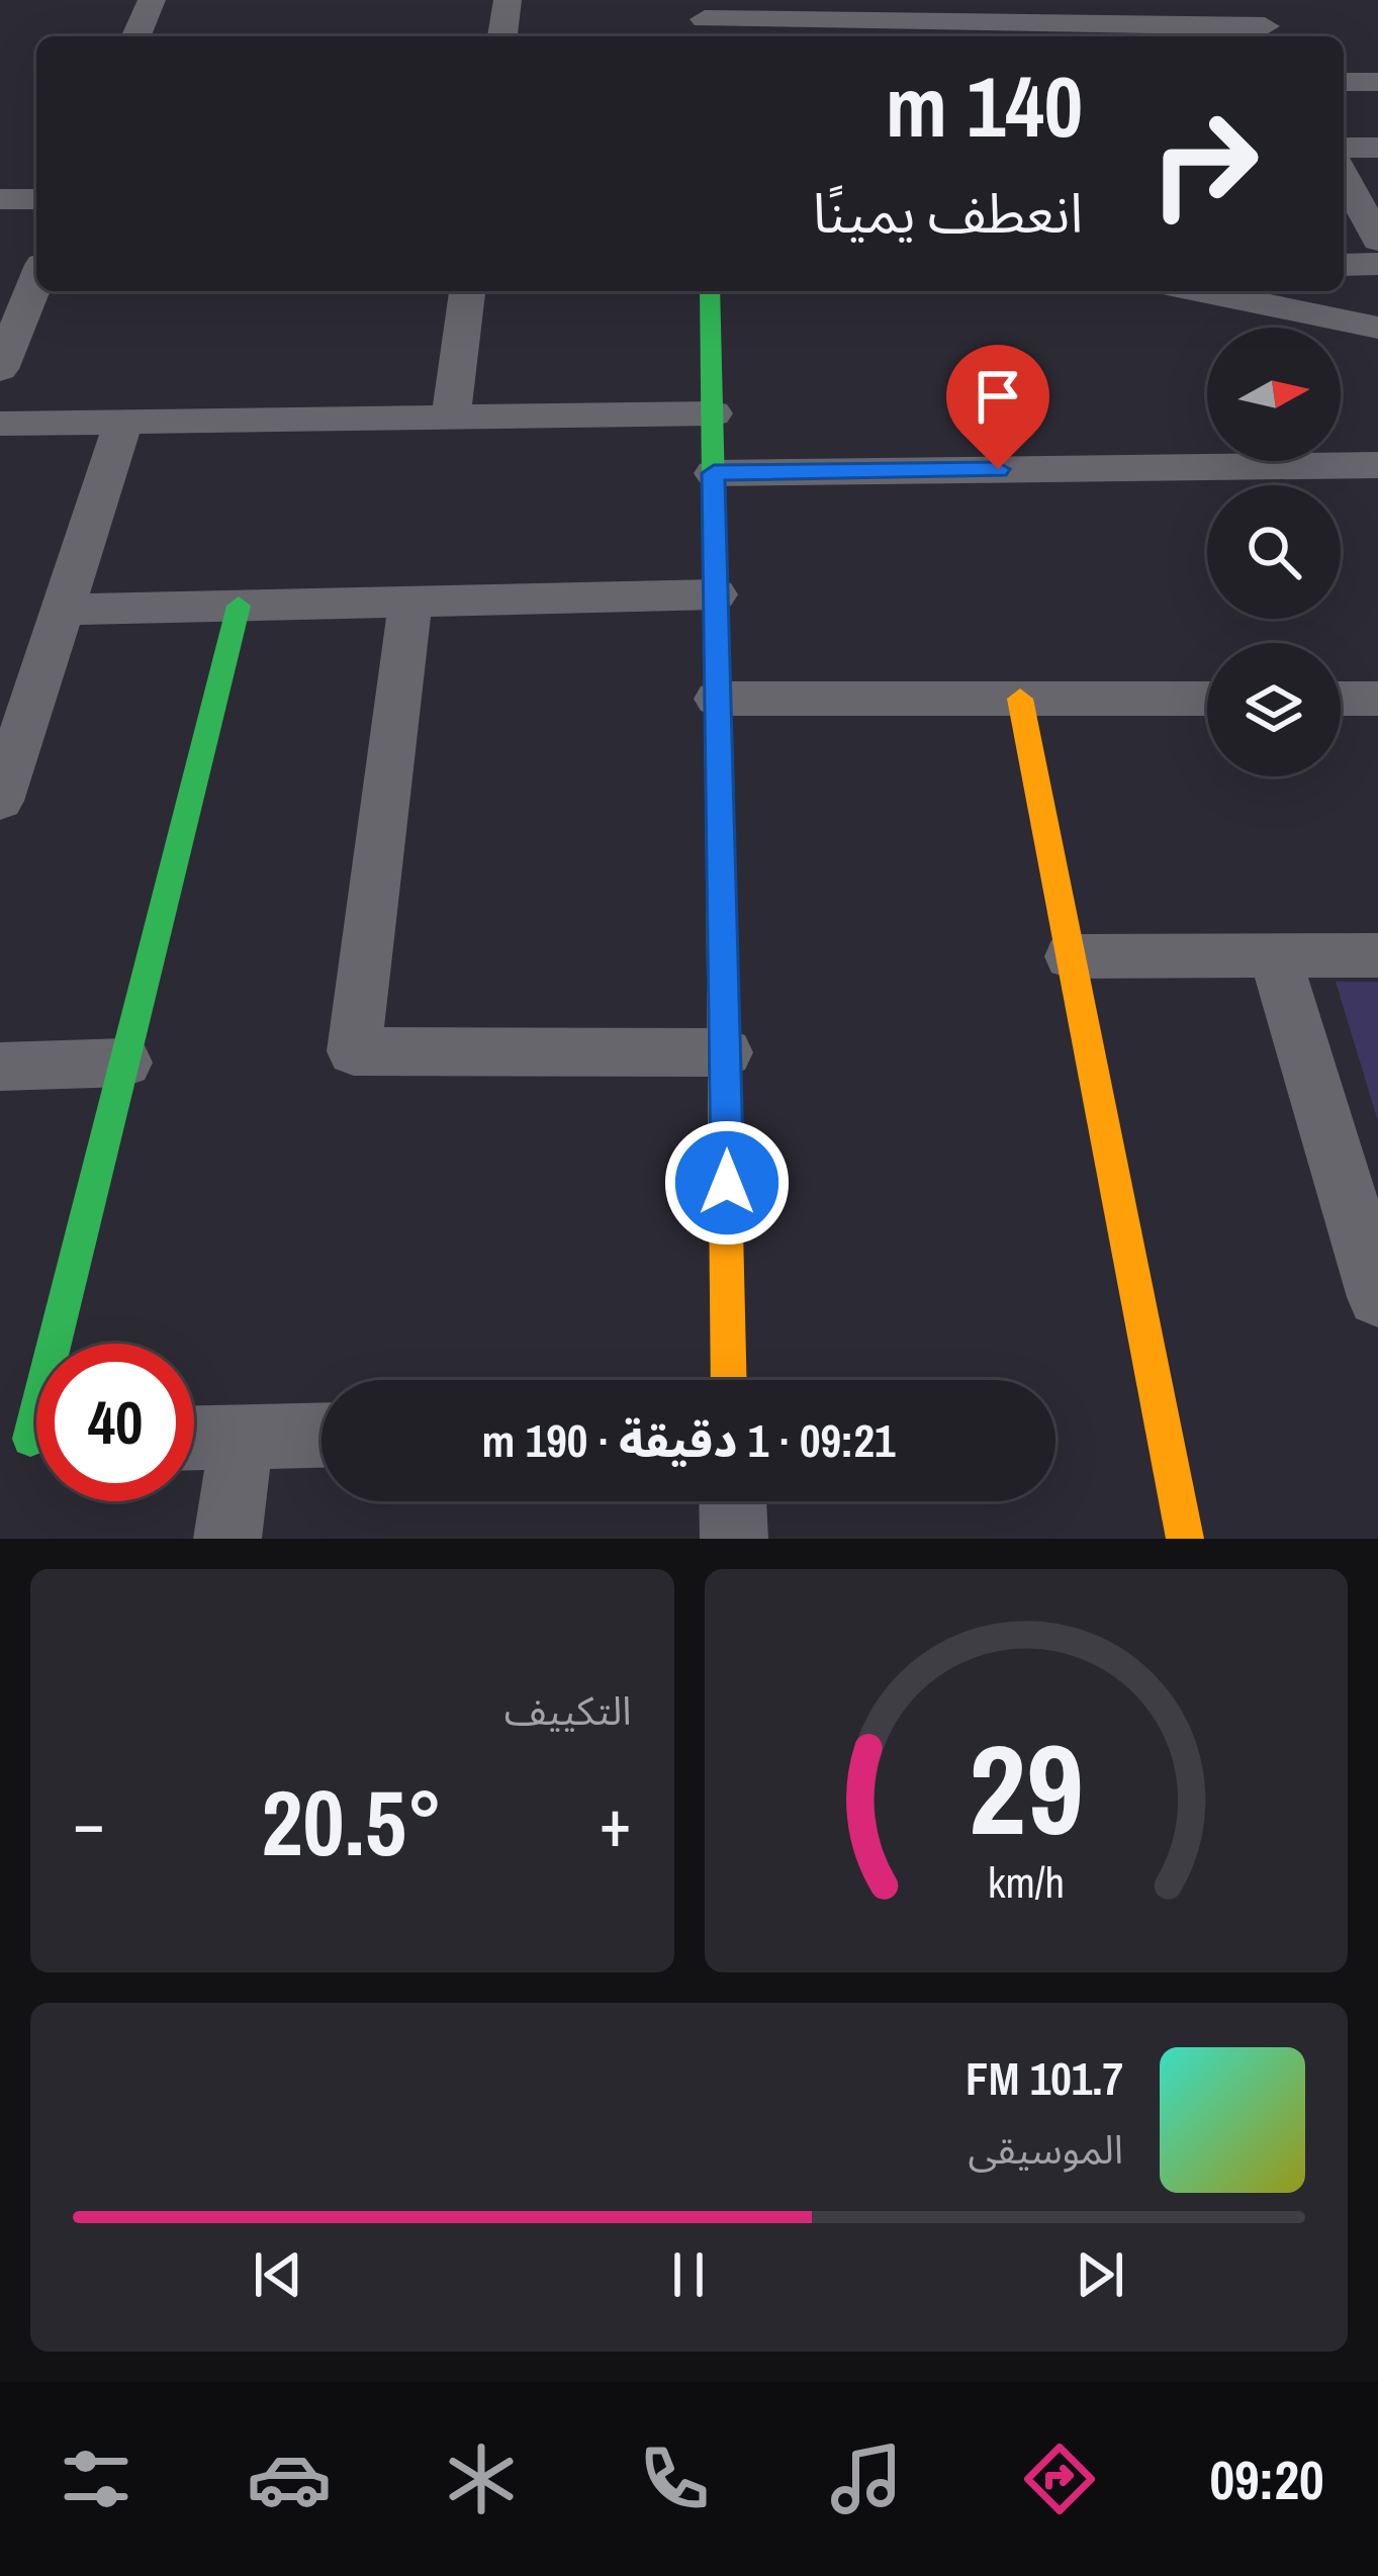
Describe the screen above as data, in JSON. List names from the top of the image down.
{
  "north": "right",
  "page": {
    "turn": ["140 m", "انعطف يمينًا"],
    "limit": "40",
    "trip": "09:21 · 1 دقيقة · 190 m",
    "tile": "التكييف",
    "heat": ["−", "20.5°", "+"],
    "song": ["101.7 FM", "الموسيقى"],
    "tabs": "09:20",
    "gauge": ["29", "km/h"]
  }
}
